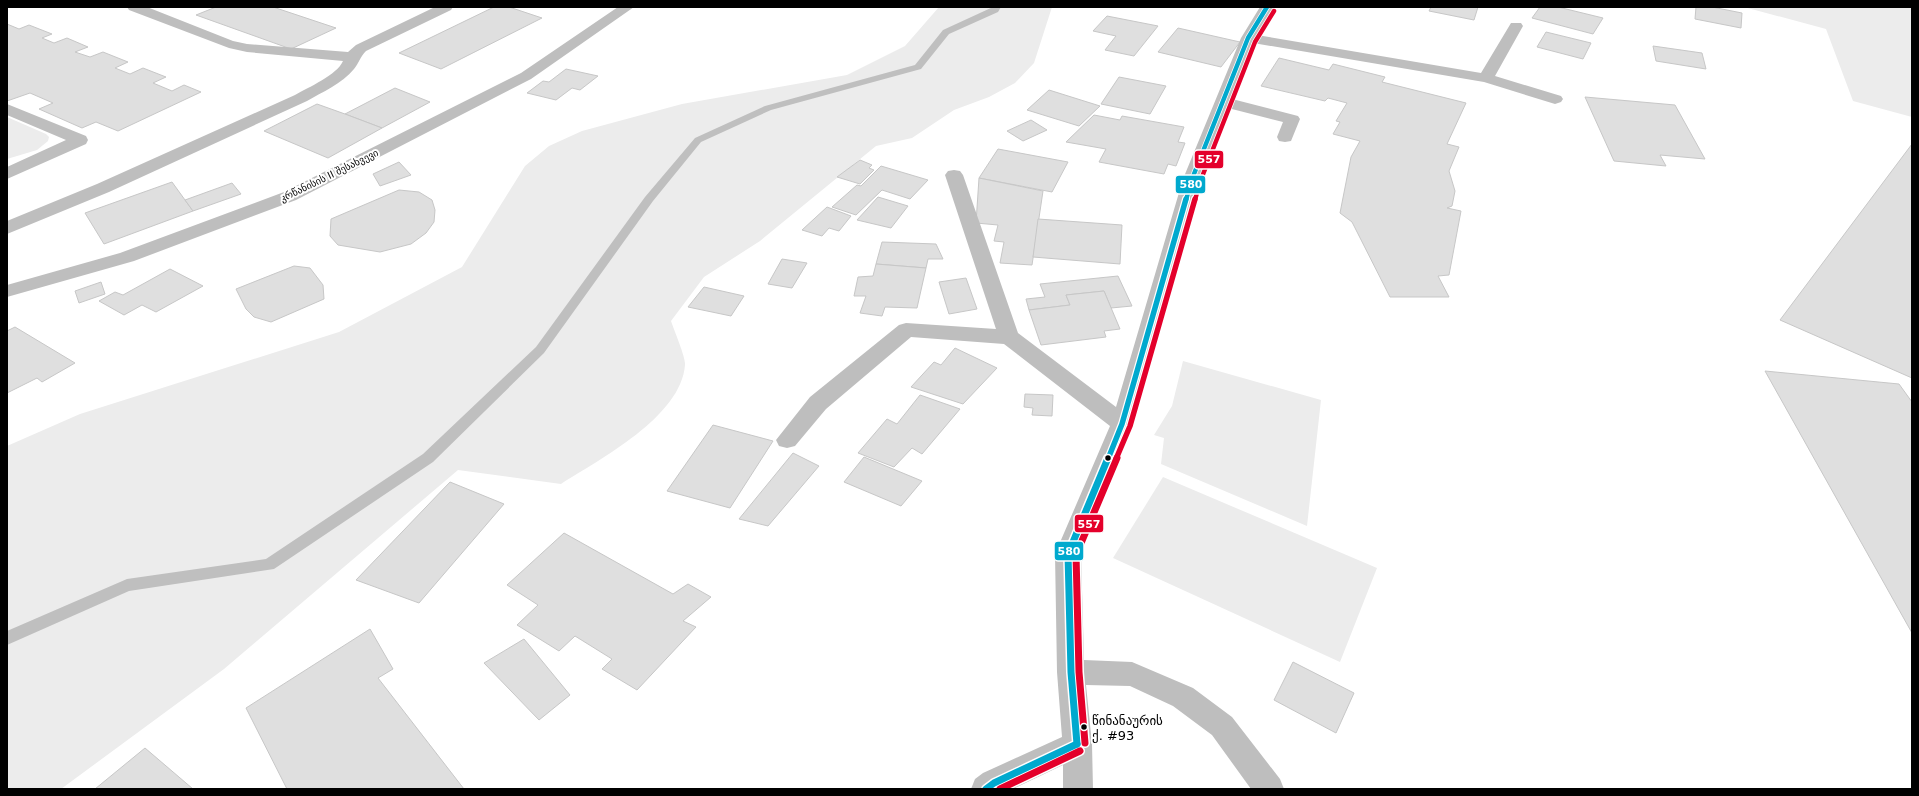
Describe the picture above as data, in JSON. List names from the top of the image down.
{
  "streets": {
    "street": ["კრწანისის II შესახვევი"]
  },
  "places": ["წინანაურის ქ. #93"],
  "lines": ["transit line 580", "transit line 557"]
}
